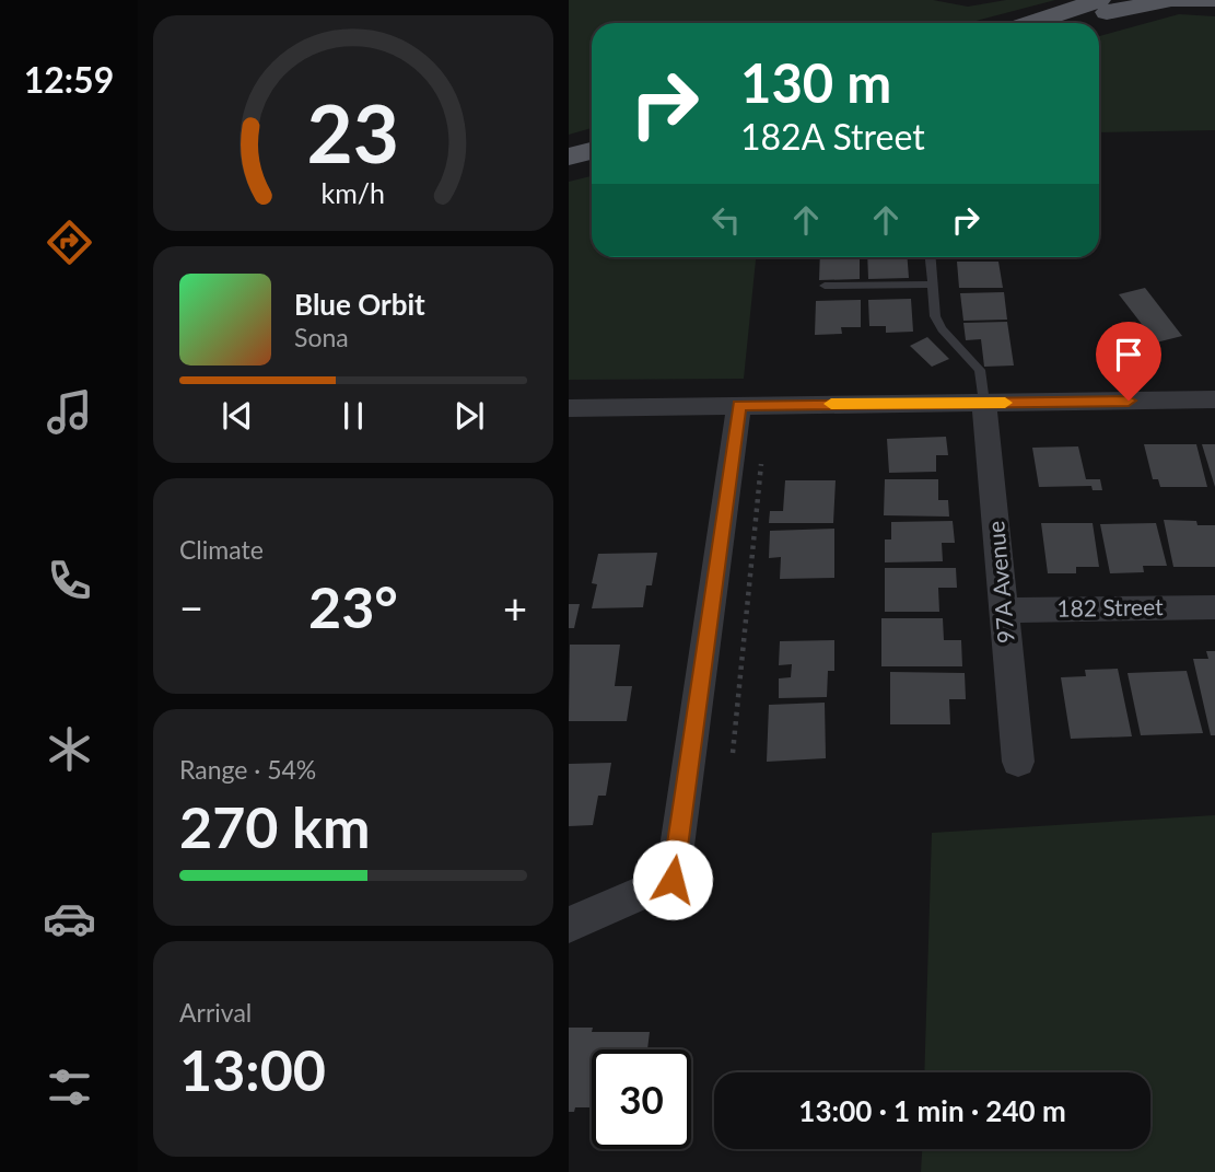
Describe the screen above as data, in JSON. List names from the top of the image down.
{
  "streets": {
    "street": ["97A Avenue", "182 Street"]
  },
  "crossings": [
    ["97A Avenue", "182 Street"]
  ],
  "page": {
    "tabs": "12:59",
    "turn": ["130 m", "182A Street"],
    "song": ["Blue Orbit", "Sona"],
    "tile": [
      "Climate",
      ["Range · 54%", "270 km"],
      ["Arrival", "13:00"]
    ],
    "heat": ["−", "23°", "+"],
    "limit": "30",
    "trip": "13:00 · 1 min · 240 m",
    "gauge": ["23", "km/h"]
  }
}
